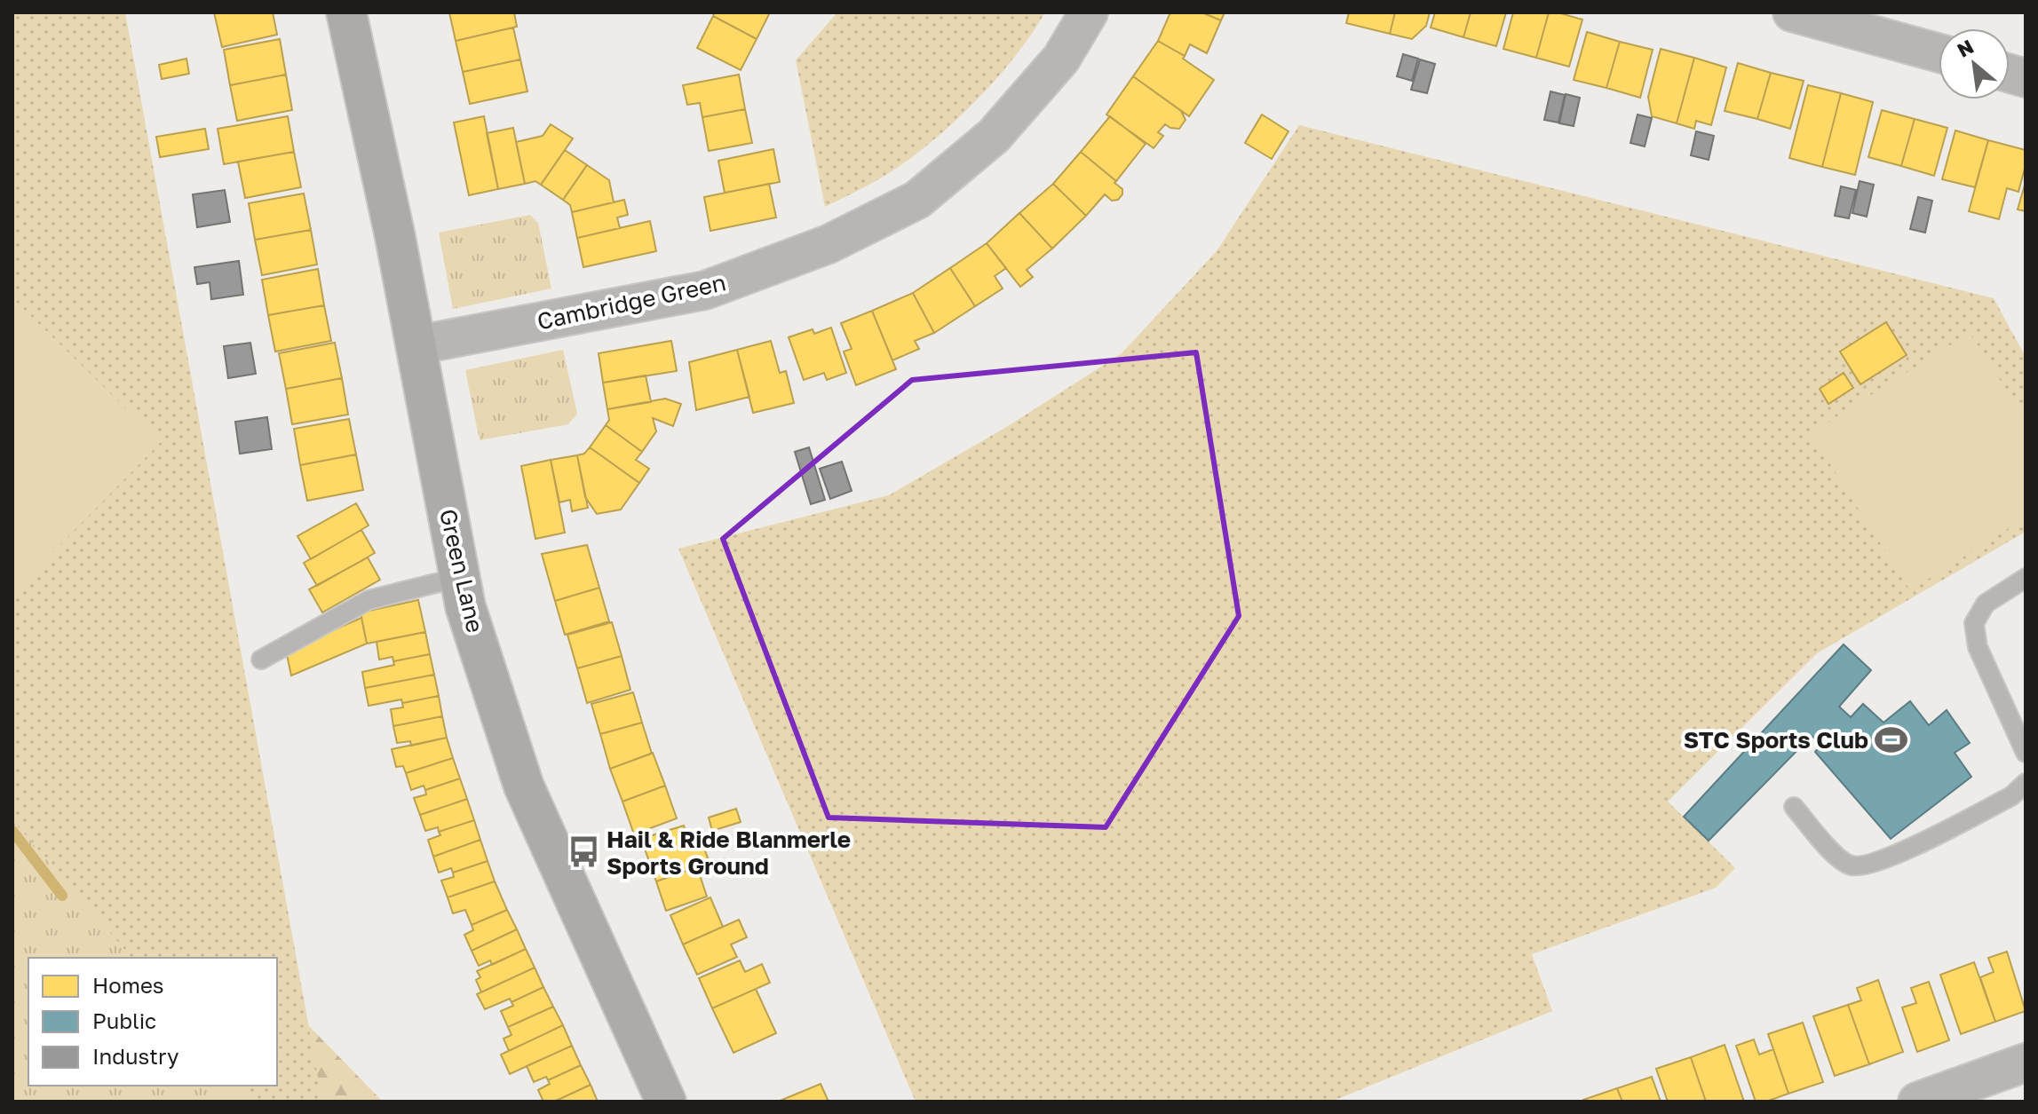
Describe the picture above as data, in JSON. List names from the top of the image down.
{
  "streets": {
    "main road": ["Green Lane"],
    "street": ["Cambridge Green"]
  },
  "crossings": [
    ["Cambridge Green", "Green Lane"]
  ],
  "places": {
    "sports": ["STC Sports Club"],
    "bus stop": ["Hail & Ride Blanmerle Sports Ground"]
  },
  "legend": ["Homes", "Public", "Industry"],
  "north": "top left"
}
